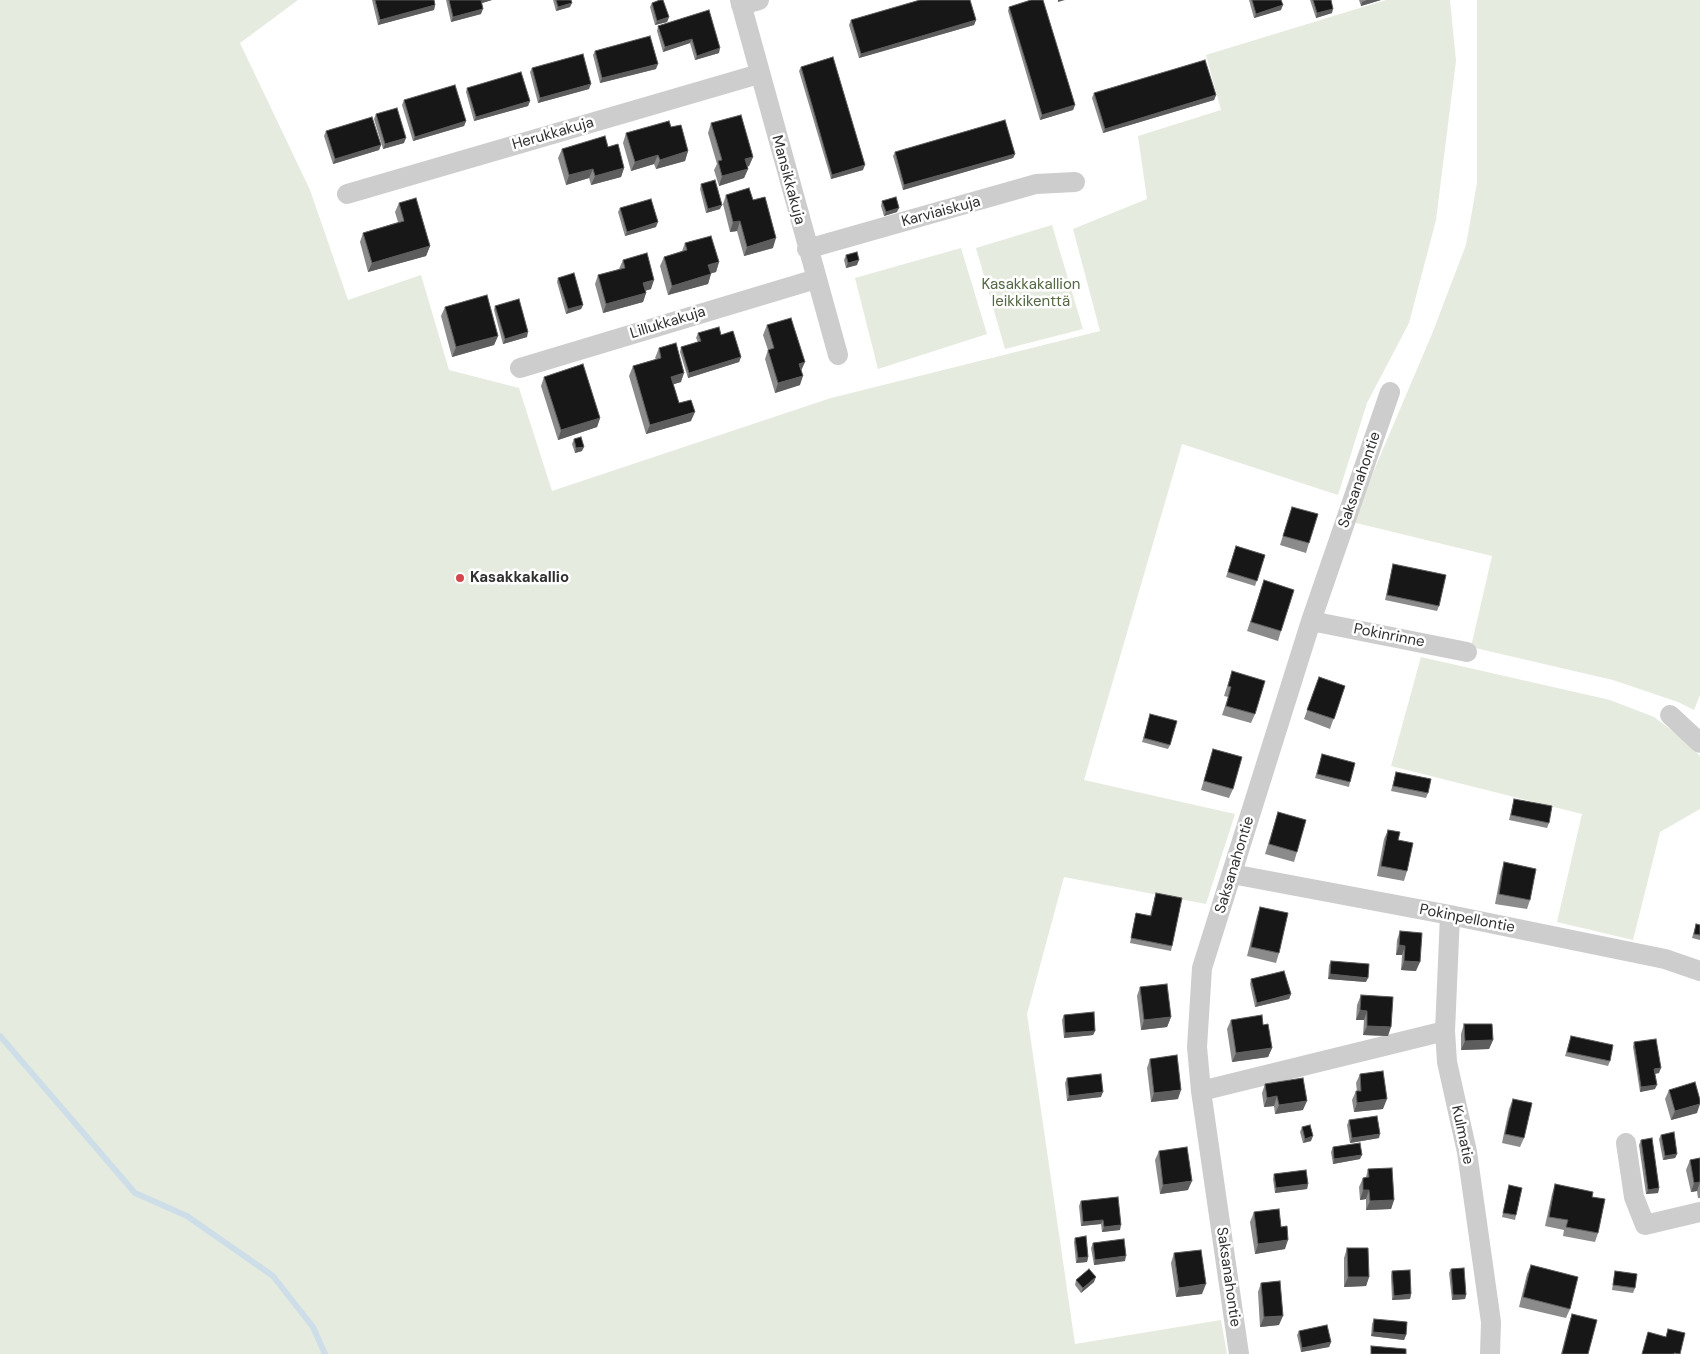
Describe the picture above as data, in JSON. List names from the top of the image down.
{
  "streets": {
    "street": [
      "Herukkakuja",
      "Mansikkakuja",
      "Karviaiskuja",
      "Lillukkakuja",
      "Saksanahontie",
      "Pokinrinne",
      "Pokinpellontie",
      "Kulmatie"
    ]
  },
  "crossings": [
    ["Herukkakuja", "Mansikkakuja"],
    ["Mansikkakuja", "Karviaiskuja"],
    ["Mansikkakuja", "Lillukkakuja"],
    ["Saksanahontie", "Pokinrinne"],
    ["Saksanahontie", "Pokinpellontie"],
    ["Pokinpellontie", "Kulmatie"]
  ],
  "parks": ["Kasakkakallion leikkikenttä"],
  "places": ["Kasakkakallio"]
}
